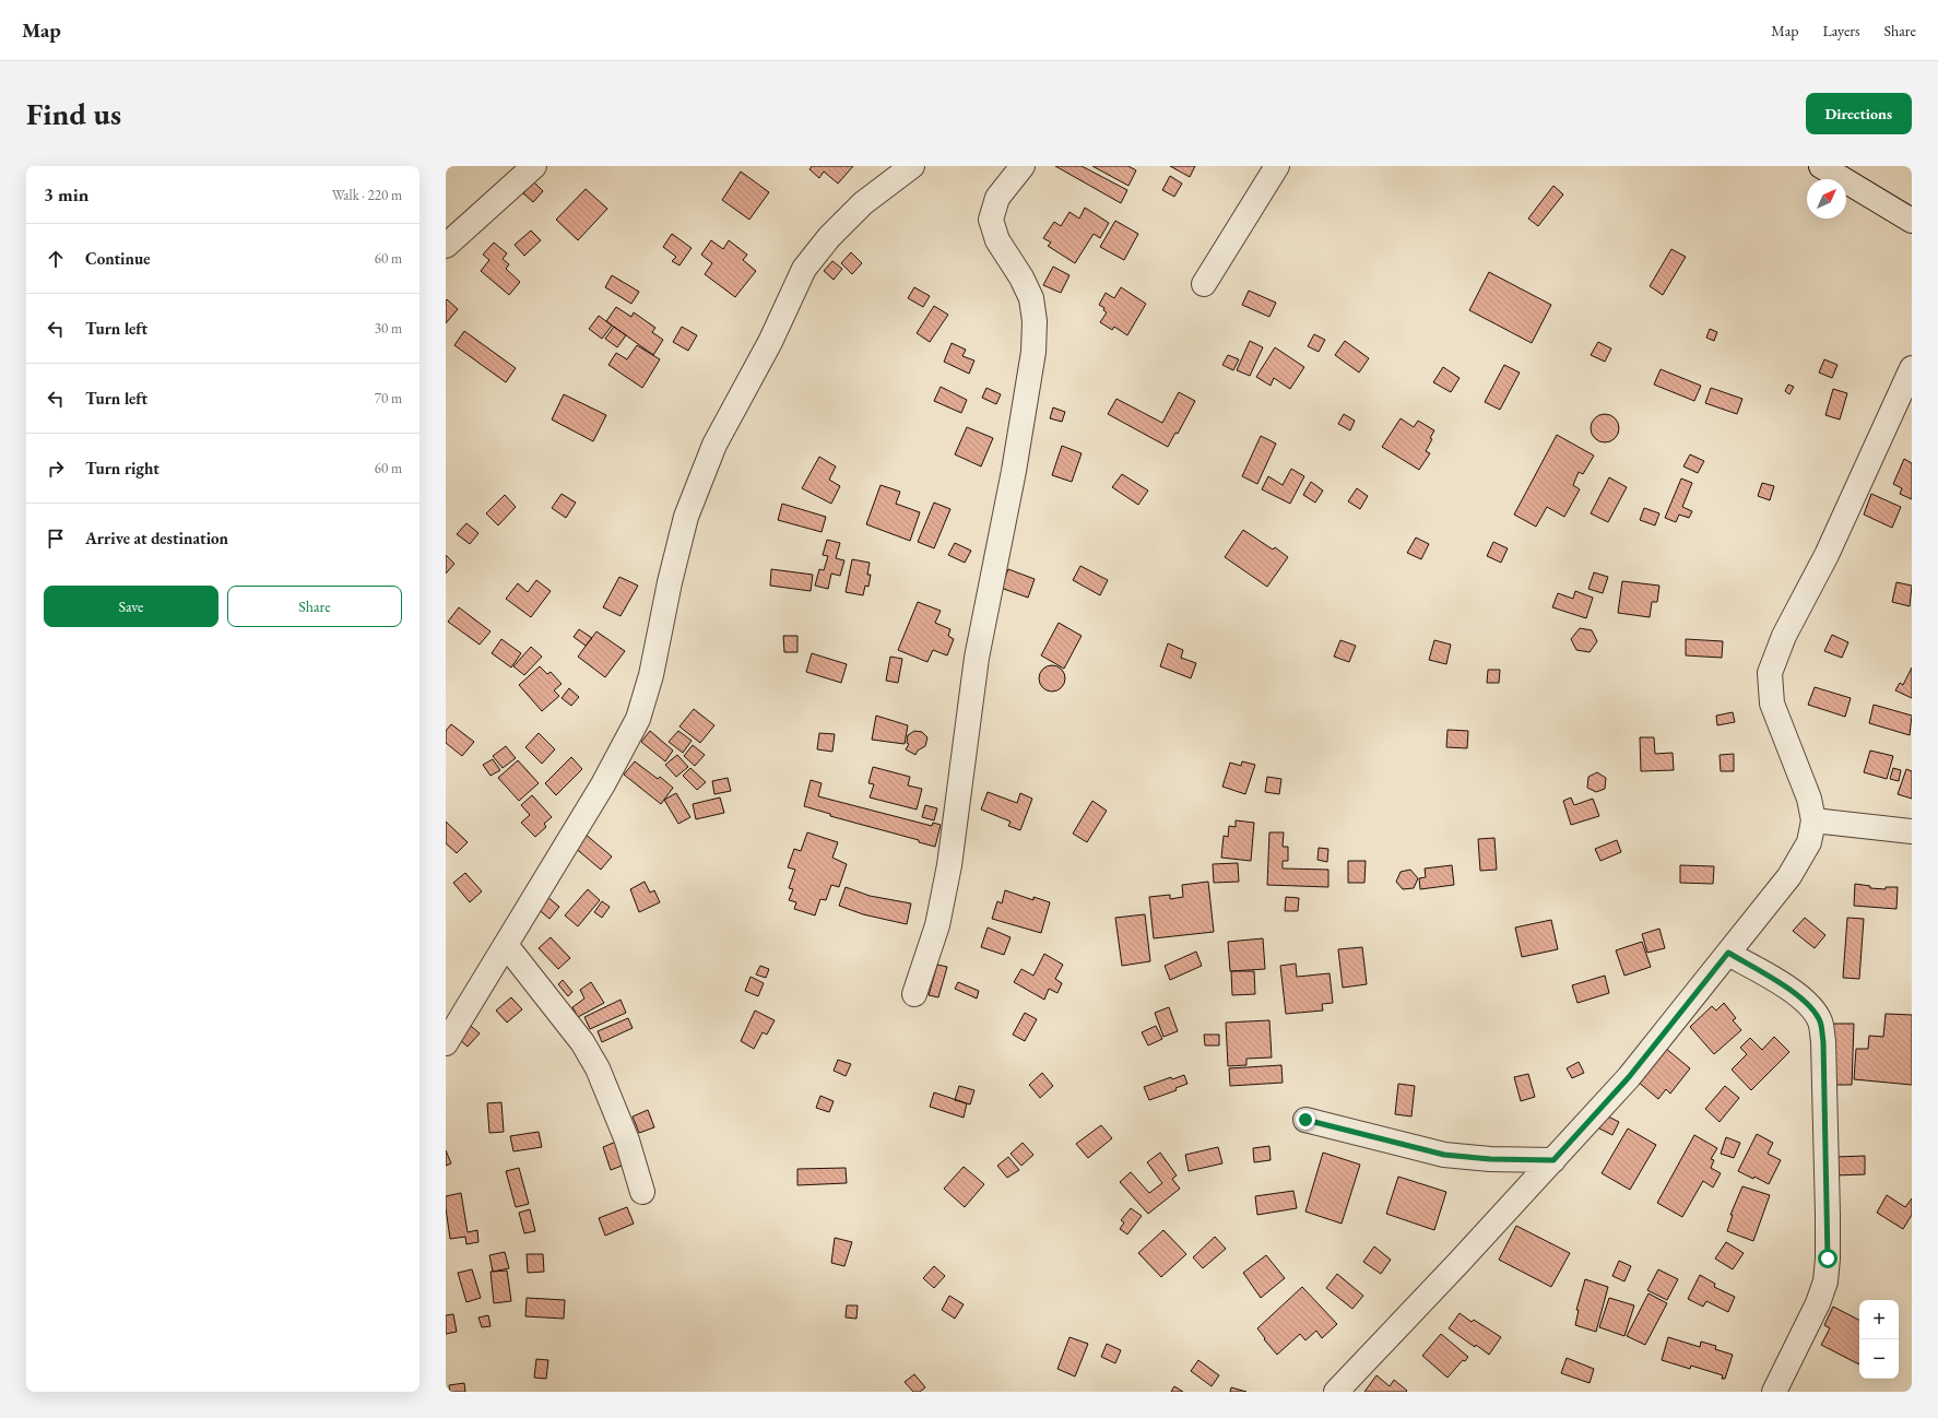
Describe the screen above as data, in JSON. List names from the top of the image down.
{
  "north": "top right",
  "page": {
    "header": "Map",
    "nav": ["Map", "Layers", "Share"],
    "buttons": [
      "Directions",
      ["Save", "Share"]
    ],
    "title": "Find us",
    "heading": ["3 min", "Walk · 220 m"],
    "list": [
      ["Continue", "60 m"],
      ["Turn left", "30 m"],
      ["Turn left", "70 m"],
      ["Turn right", "60 m"],
      "Arrive at destination"
    ],
    "map_buttons": ["+", "−"]
  }
}
